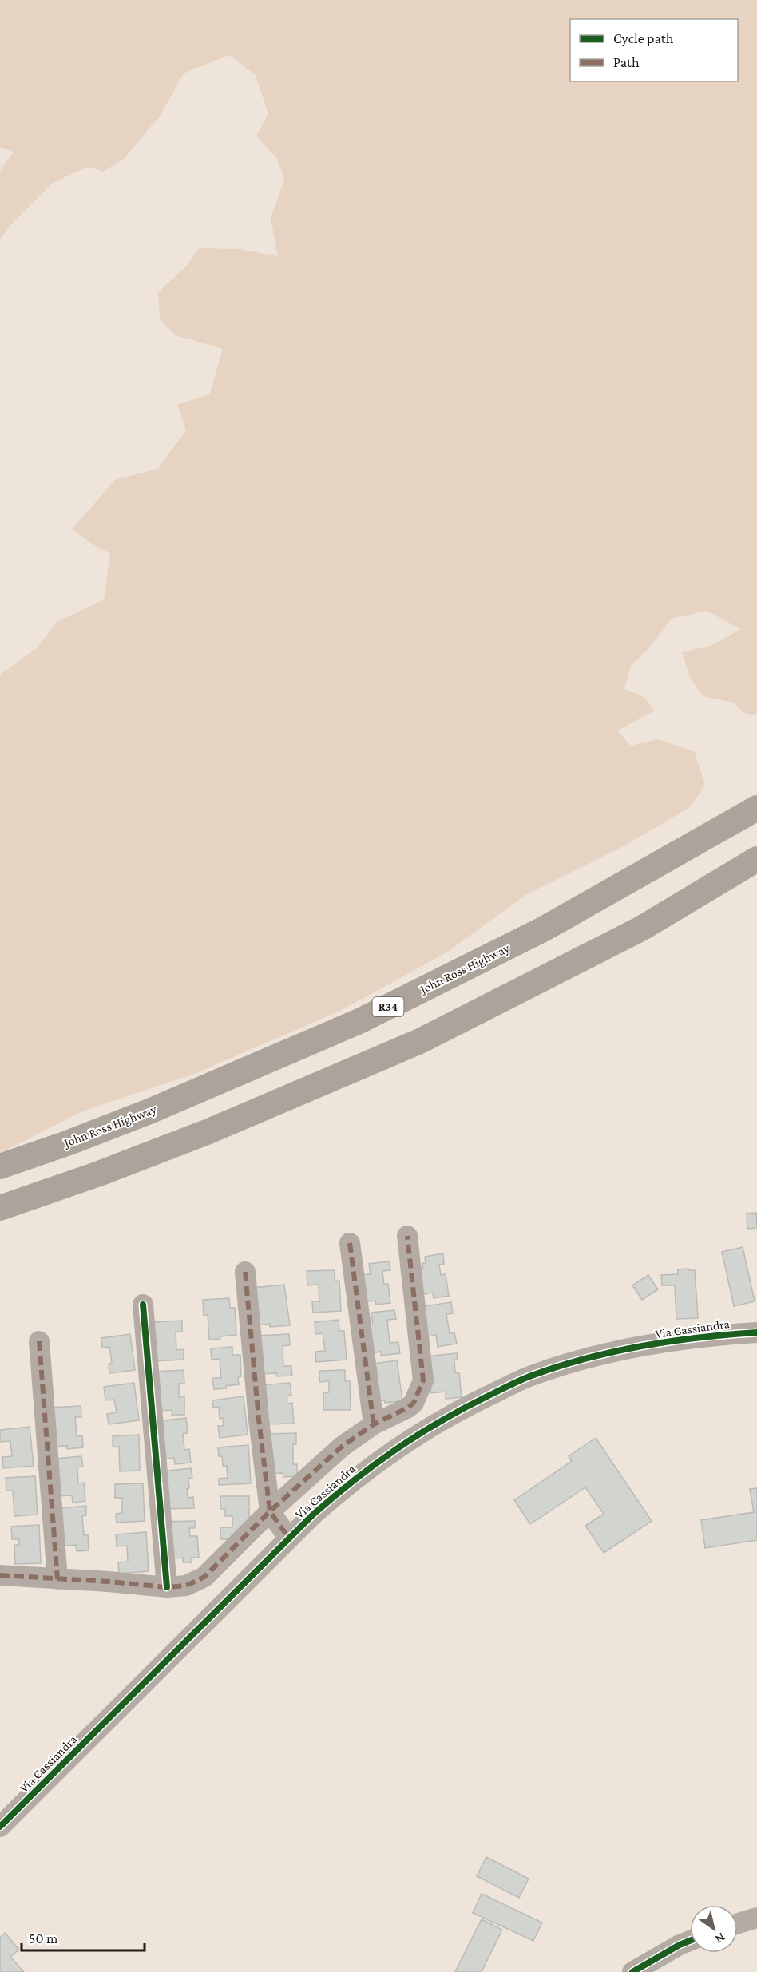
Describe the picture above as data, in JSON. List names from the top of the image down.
{
  "streets": {
    "main road": ["John Ross Highway", "R34"],
    "street": ["Via Cassiandra"]
  },
  "legend": ["Cycle path", "Path"],
  "scale_bar": "50 m",
  "north": "bottom right"
}
